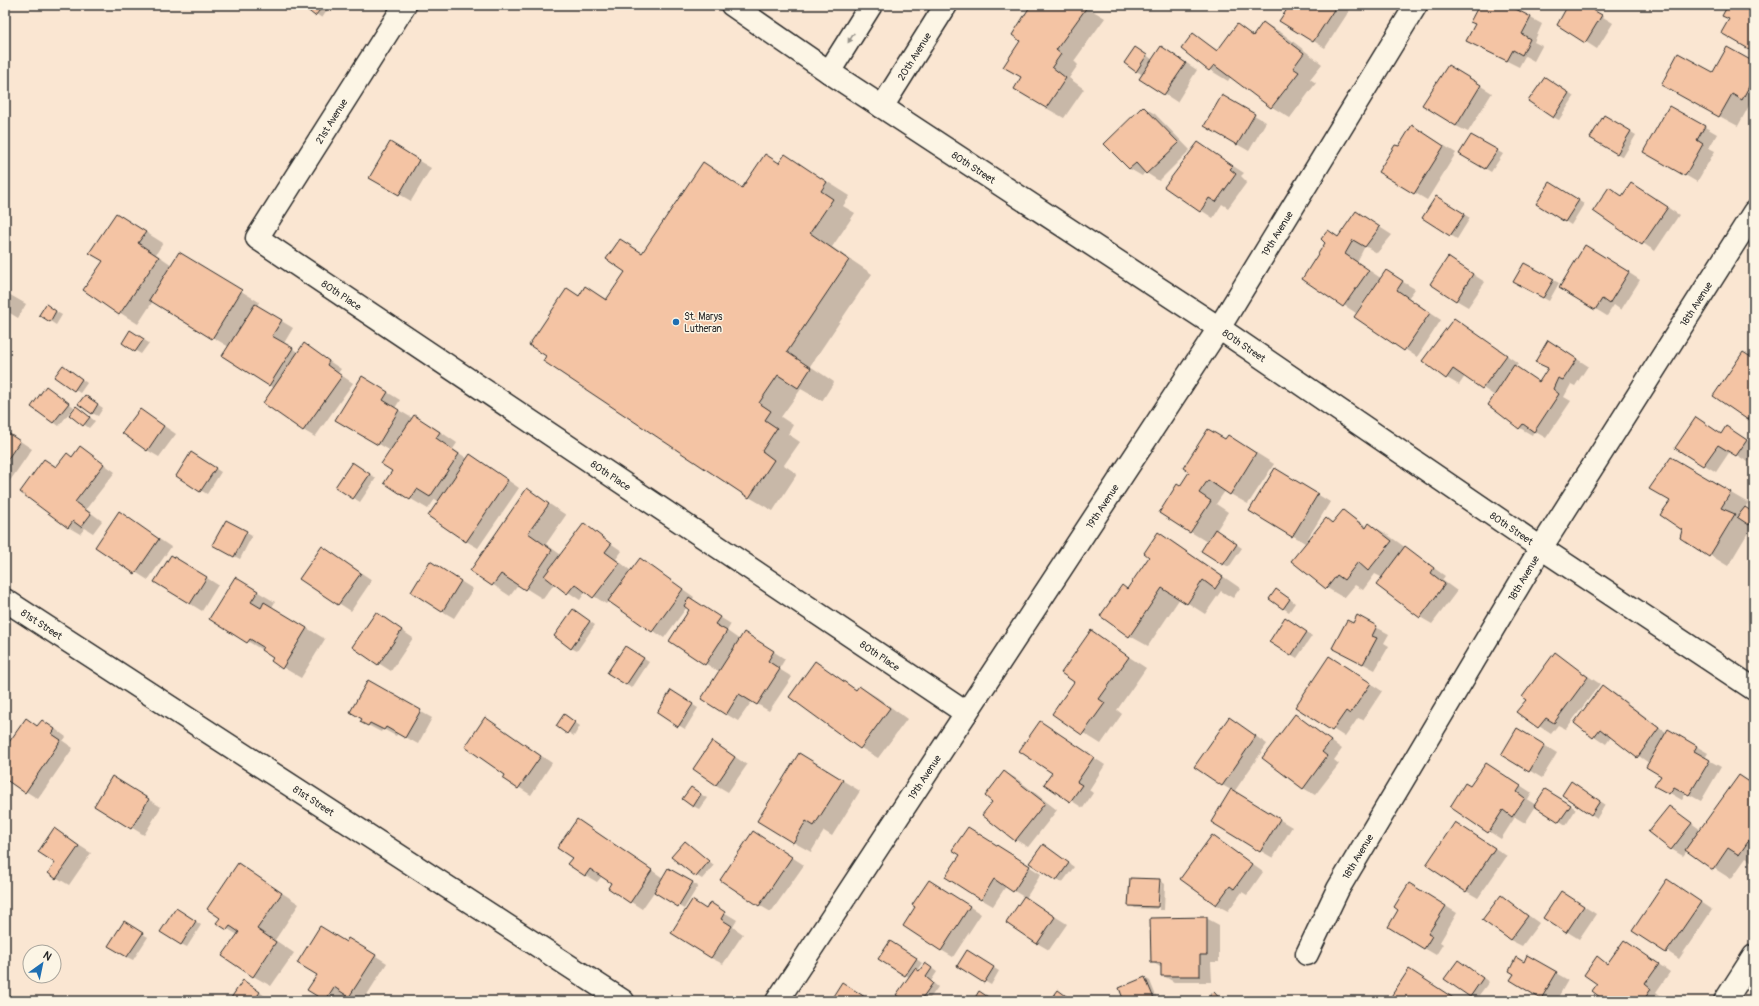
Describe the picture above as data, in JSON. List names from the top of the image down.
{
  "streets": {
    "street": [
      "20th Avenue",
      "21st Avenue",
      "80th Street",
      "19th Avenue",
      "80th Place",
      "18th Avenue",
      "81st Street"
    ]
  },
  "crossings": [
    ["20th Avenue", "80th Street"],
    ["21st Avenue", "80th Place"],
    ["80th Street", "19th Avenue"],
    ["80th Street", "18th Avenue"],
    ["19th Avenue", "80th Place"]
  ],
  "places": ["St. Marys Lutheran"],
  "north": "top right"
}
